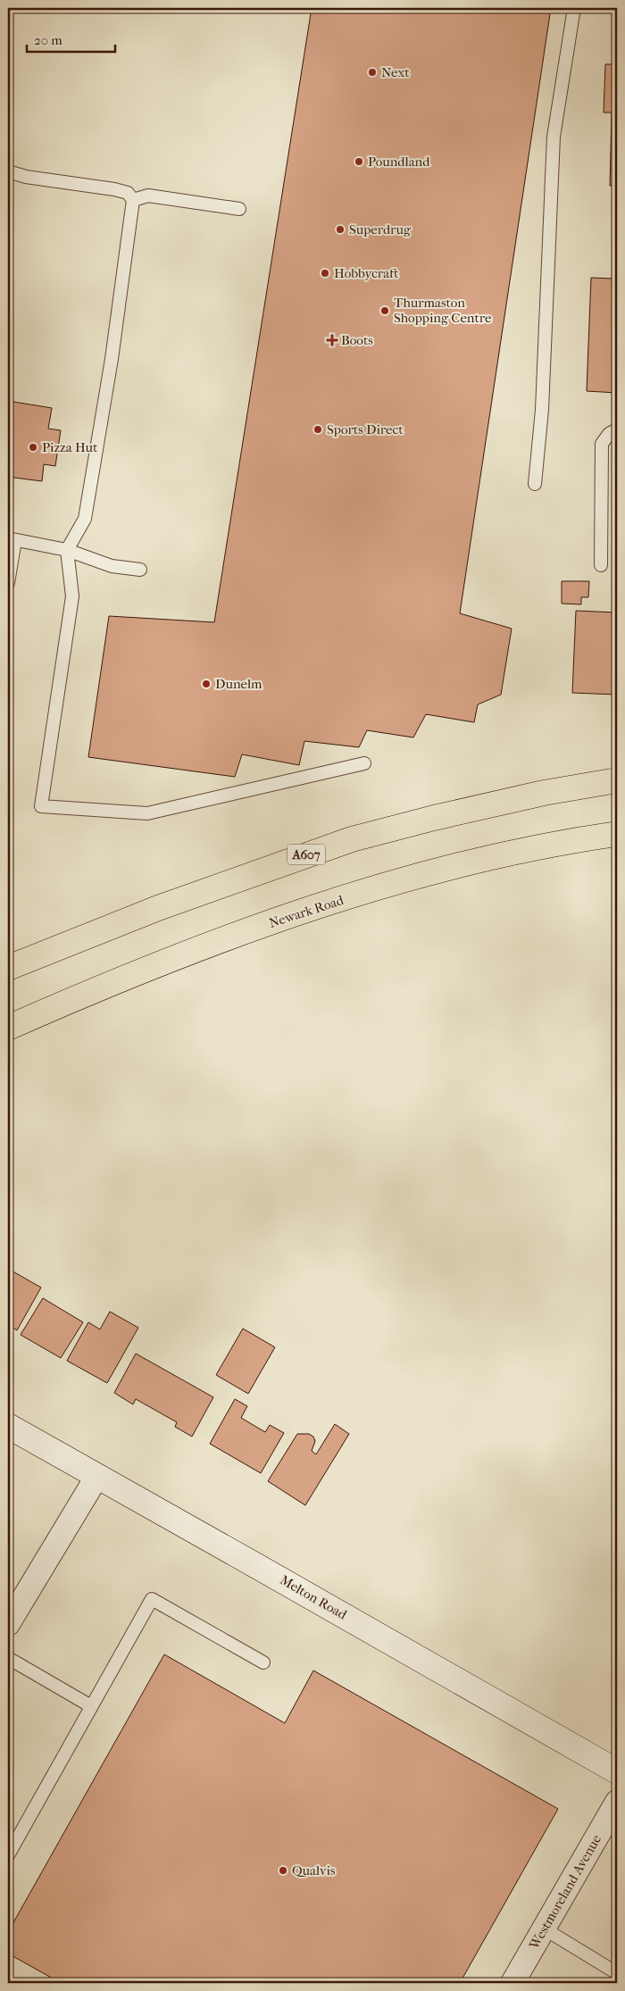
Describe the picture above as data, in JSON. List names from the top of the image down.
{
  "streets": {
    "highway": ["A607", "Newark Road"],
    "street": ["Melton Road", "Westmoreland Avenue"]
  },
  "places": {
    "other": [
      "Next",
      "Poundland",
      "Superdrug",
      "Hobbycraft",
      "Thurmaston Shopping Centre",
      "Sports Direct",
      "Pizza Hut",
      "Dunelm",
      "Qualvis"
    ],
    "health": ["Boots"]
  },
  "scale_bar": "20 m"
}
